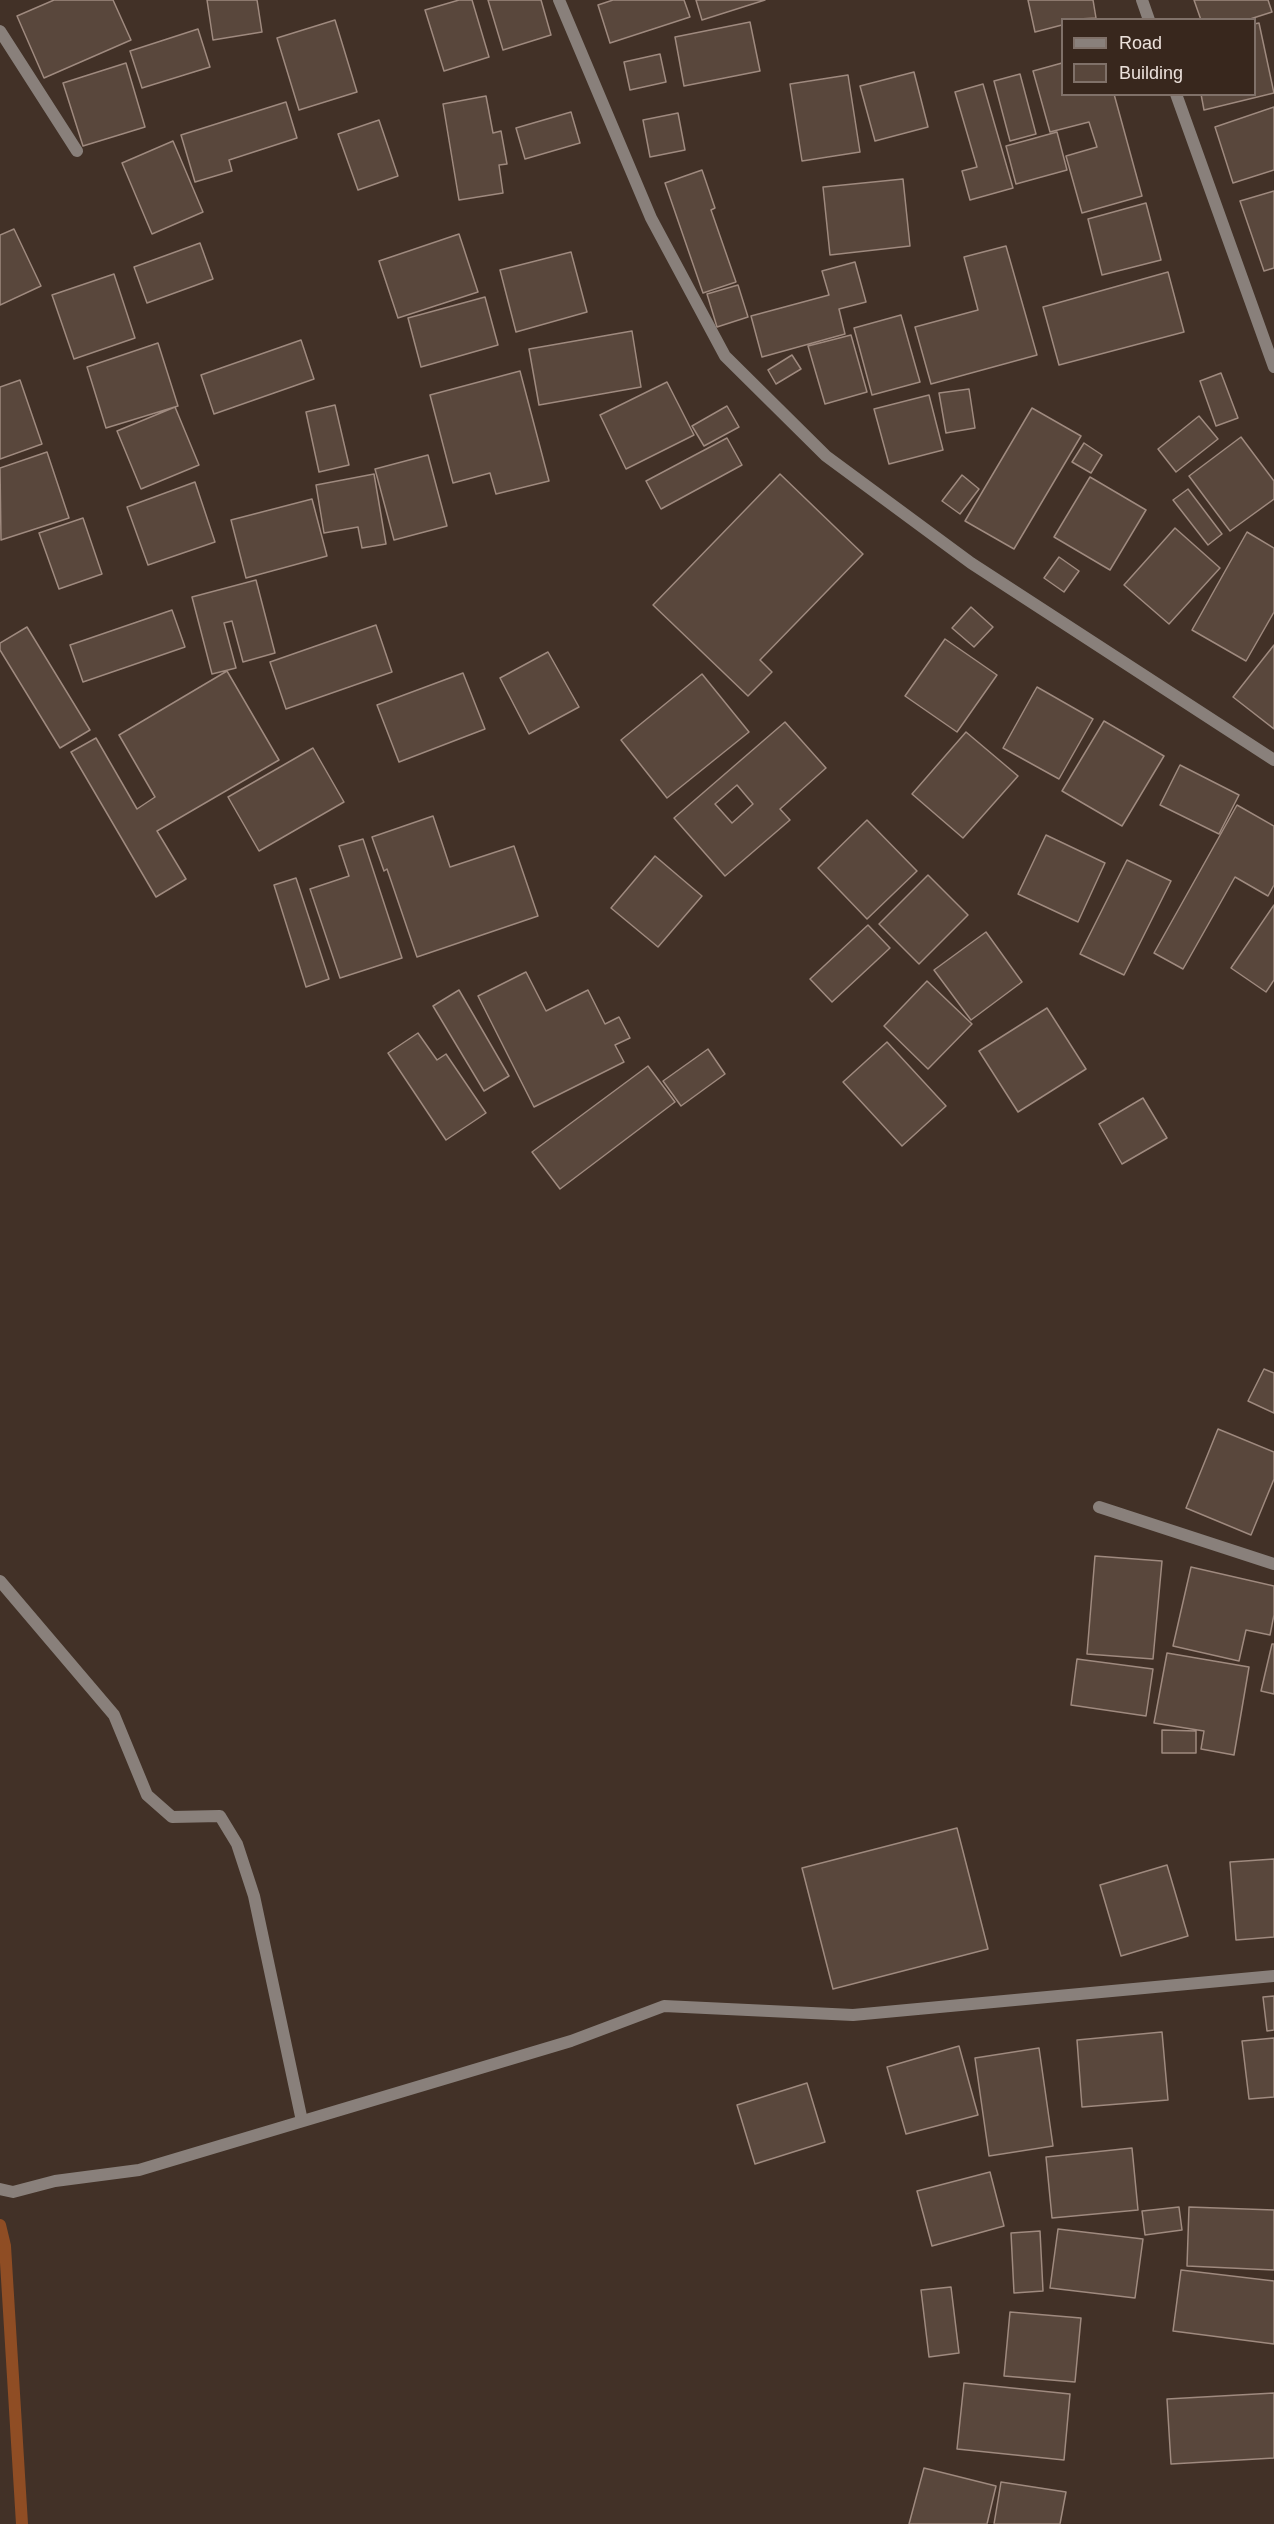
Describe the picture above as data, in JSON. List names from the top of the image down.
{
  "legend": ["Road", "Building"]
}
